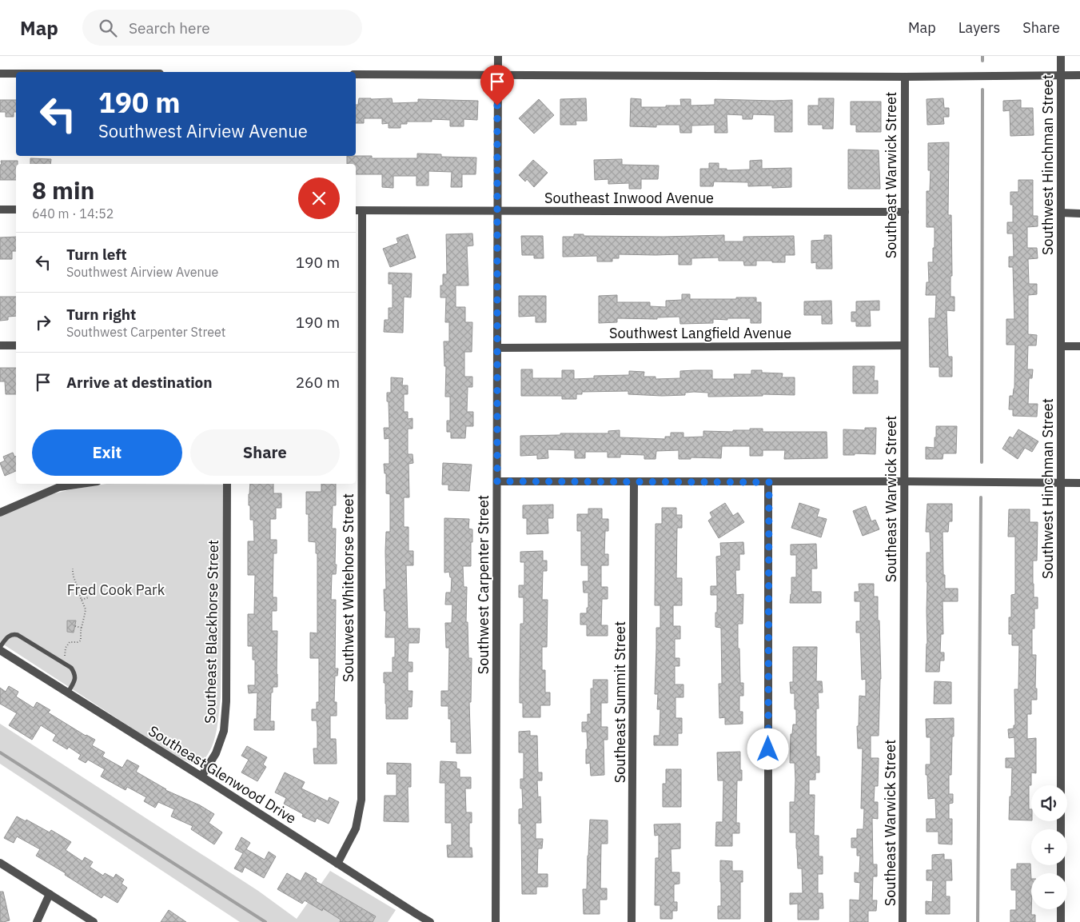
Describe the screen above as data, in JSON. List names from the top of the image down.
{
  "streets": {
    "street": [
      "Southwest Hinchman Street",
      "Southeast Warwick Street",
      "Southeast Inwood Avenue",
      "Southwest Langfield Avenue",
      "Southwest Carpenter Street",
      "Southwest Whitehorse Street",
      "Southeast Blackhorse Street",
      "Southeast Summit Street",
      "Southeast Glenwood Drive"
    ]
  },
  "crossings": [
    ["Southeast Warwick Street", "Southeast Inwood Avenue"],
    ["Southeast Warwick Street", "Southwest Langfield Avenue"],
    ["Southeast Inwood Avenue", "Southwest Carpenter Street"],
    ["Southeast Inwood Avenue", "Southwest Whitehorse Street"],
    ["Southwest Langfield Avenue", "Southwest Carpenter Street"],
    ["Southwest Whitehorse Street", "Southeast Glenwood Drive"],
    ["Southeast Blackhorse Street", "Southeast Glenwood Drive"]
  ],
  "parks": ["Fred Cook Park"],
  "page": {
    "header": "Map",
    "search": "Search here",
    "nav": ["Map", "Layers", "Share"],
    "turn": ["190 m", "Southwest Airview Avenue"],
    "heading": ["8 min", "640 m · 14:52"],
    "list": [
      {
        "name": "Turn left",
        "note": "Southwest Airview Avenue",
        "value": "190 m"
      },
      {
        "name": "Turn right",
        "note": "Southwest Carpenter Street",
        "value": "190 m"
      },
      {
        "name": "Arrive at destination",
        "value": "260 m"
      }
    ],
    "buttons": ["Exit", "Share"],
    "map_buttons": ["+", "−"]
  }
}
